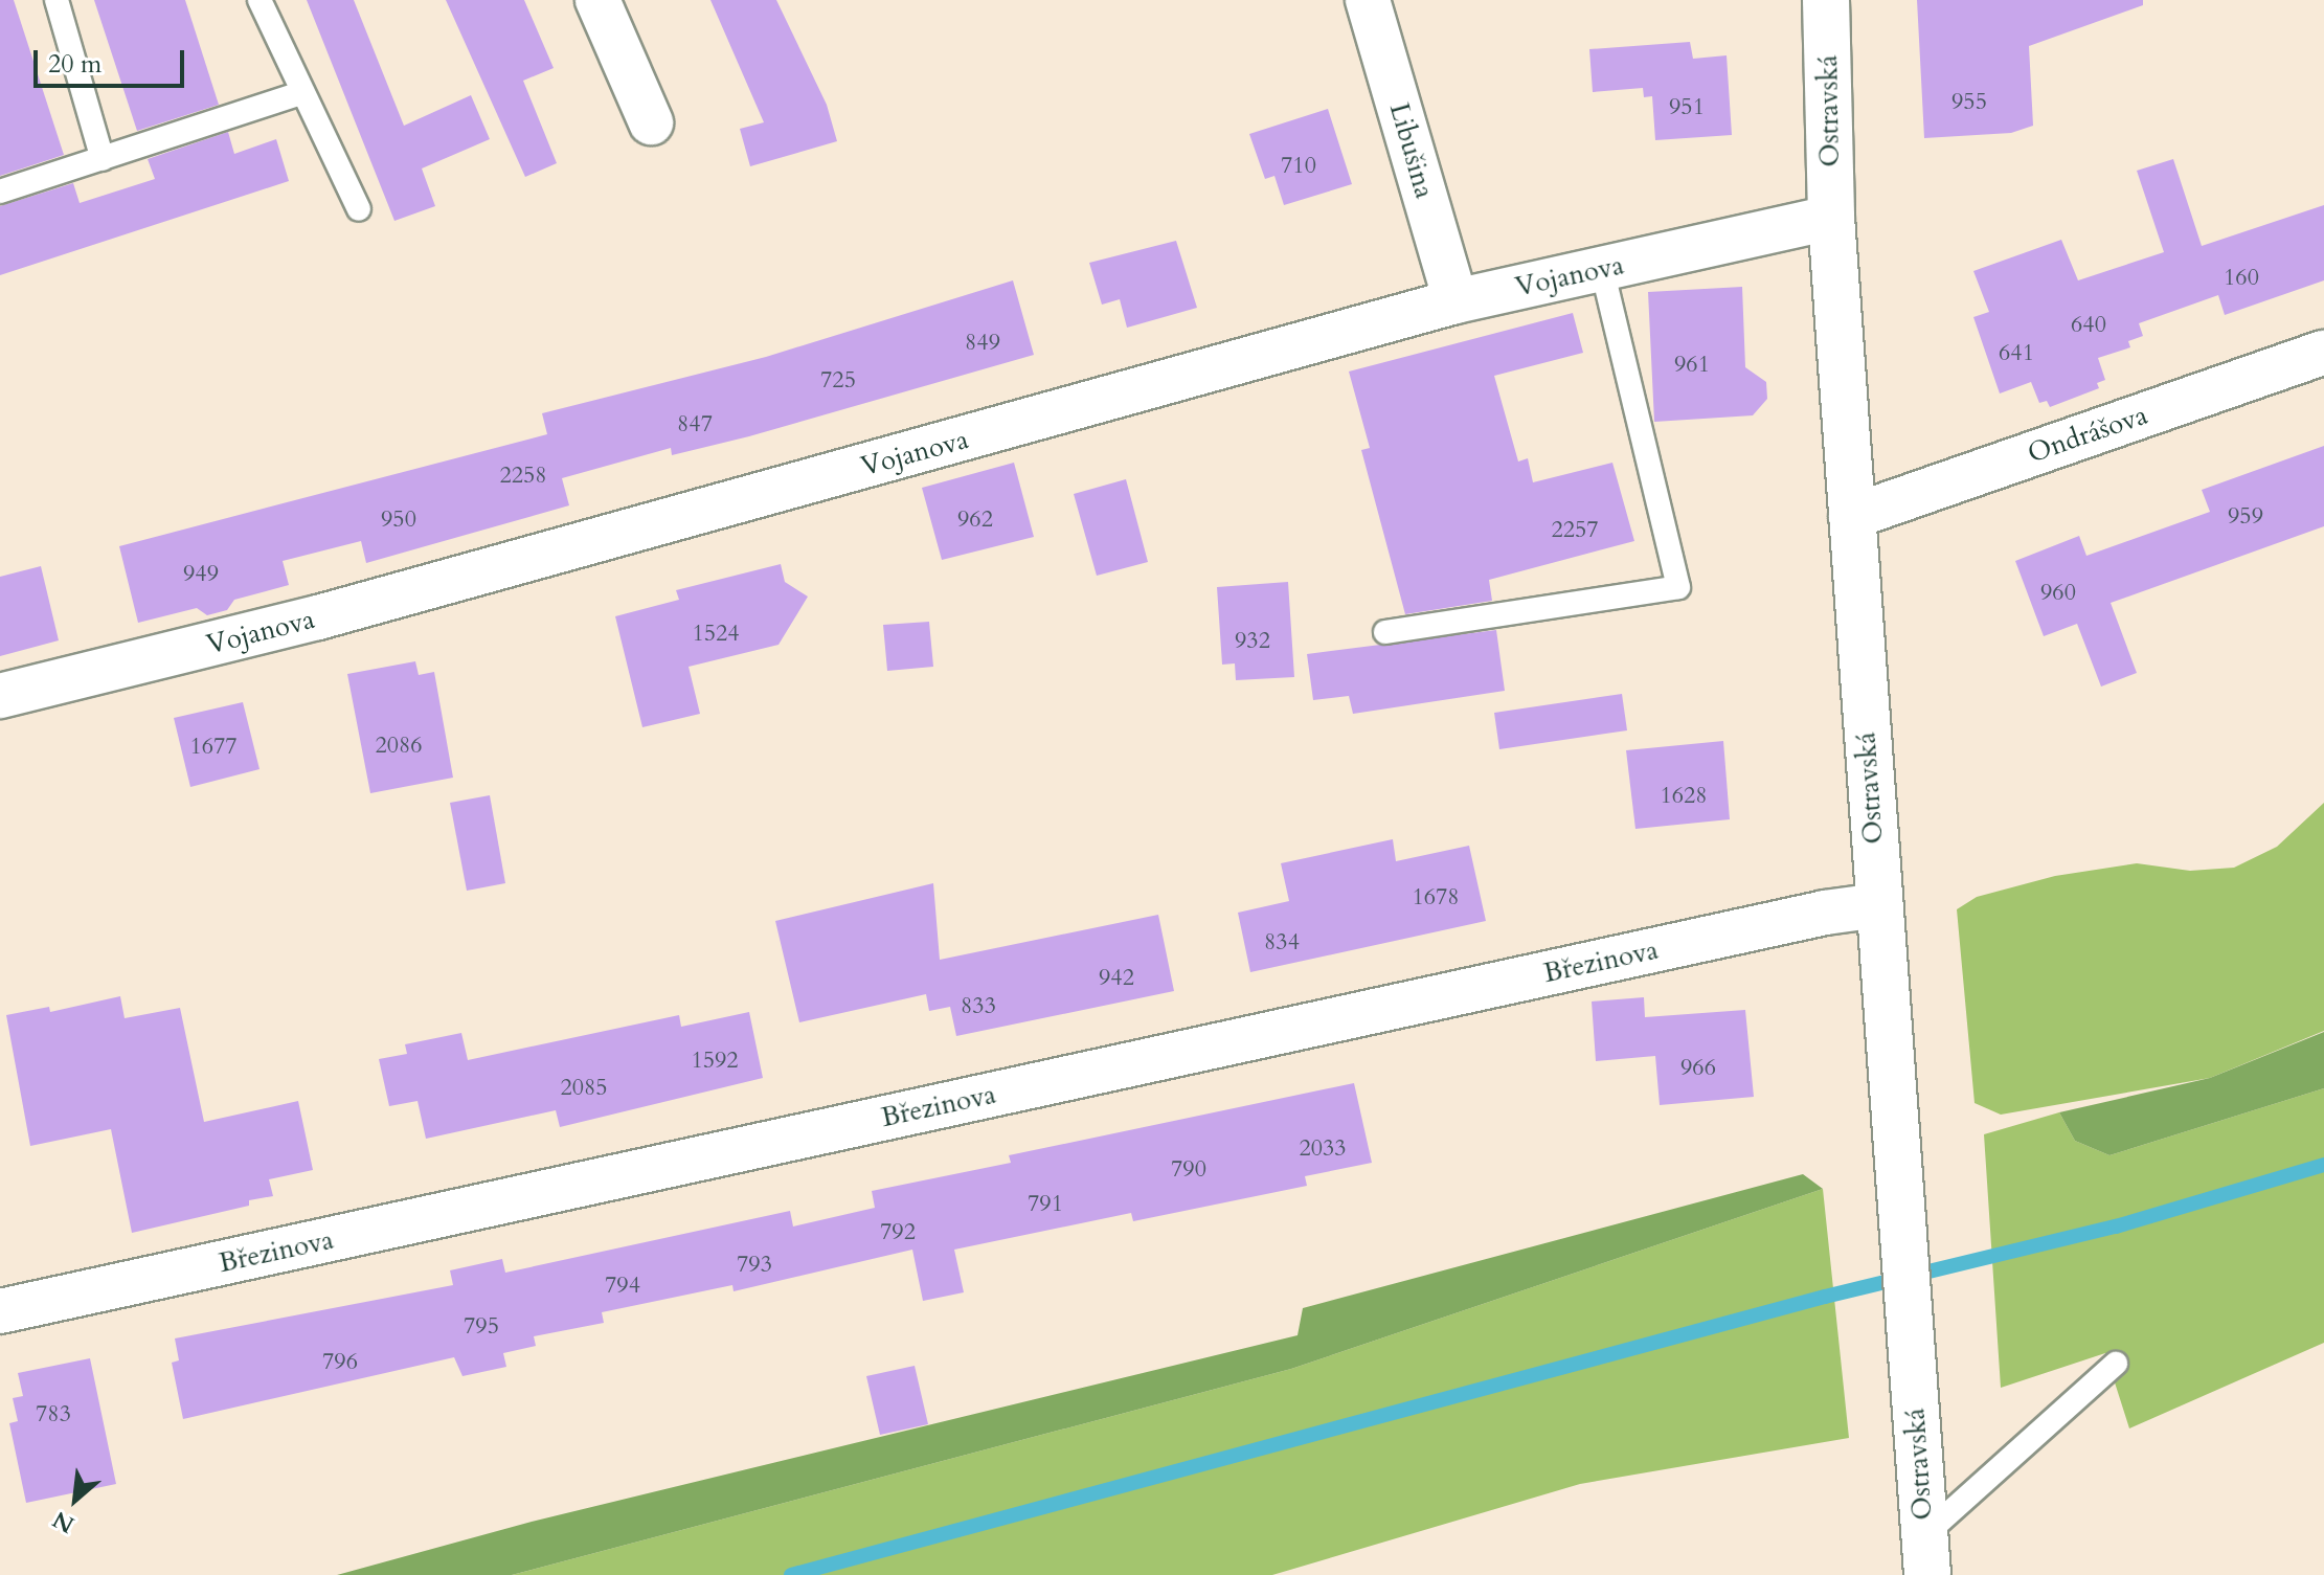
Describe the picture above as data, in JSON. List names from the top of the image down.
{
  "streets": {
    "street": [
      "Ostravská",
      "Libušina",
      "Vojanova",
      "Ondrášova",
      "Březinova"
    ]
  },
  "crossings": [
    ["Ostravská", "Vojanova"],
    ["Ostravská", "Ondrášova"],
    ["Ostravská", "Březinova"],
    ["Libušina", "Vojanova"]
  ],
  "house_numbers": [
    "955",
    "951",
    "710",
    "160",
    "640",
    "849",
    "641",
    "961",
    "725",
    "847",
    "2258",
    "959",
    "950",
    "962",
    "2257",
    "949",
    "960",
    "1524",
    "932",
    "2086",
    "1677",
    "1628",
    "1678",
    "834",
    "942",
    "833",
    "1592",
    "966",
    "2085",
    "2033",
    "790",
    "791",
    "792",
    "793",
    "794",
    "795",
    "796",
    "783"
  ],
  "scale_bar": "20 m",
  "north": "bottom left"
}
